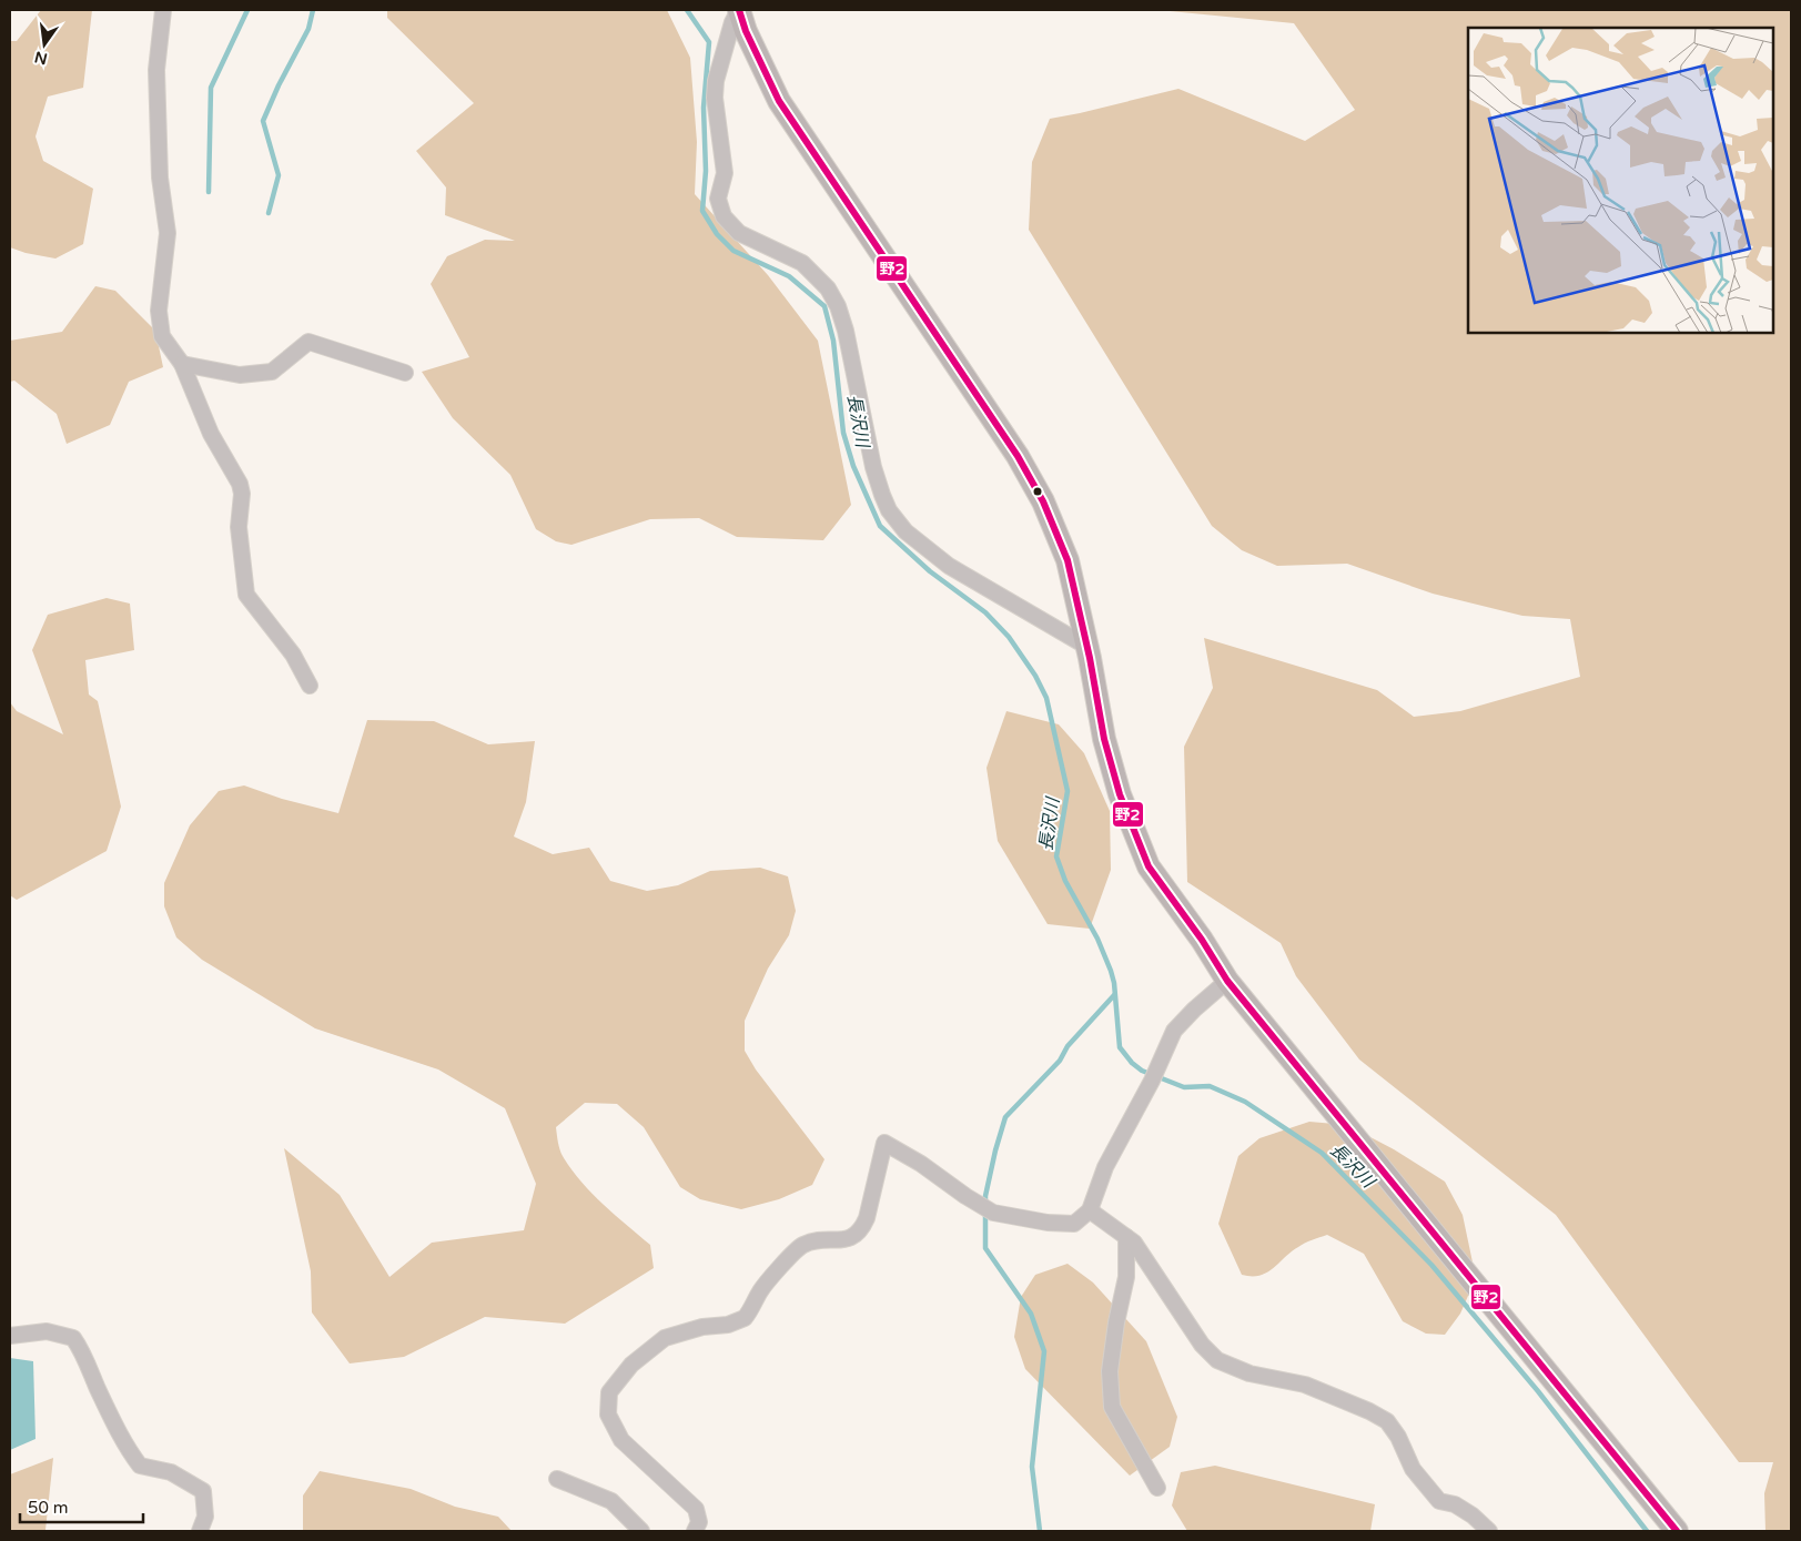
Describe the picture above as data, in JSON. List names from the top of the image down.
{
  "water": ["長沢川"],
  "lines": ["transit line 野2"],
  "scale_bar": "50 m",
  "north": "bottom"
}
